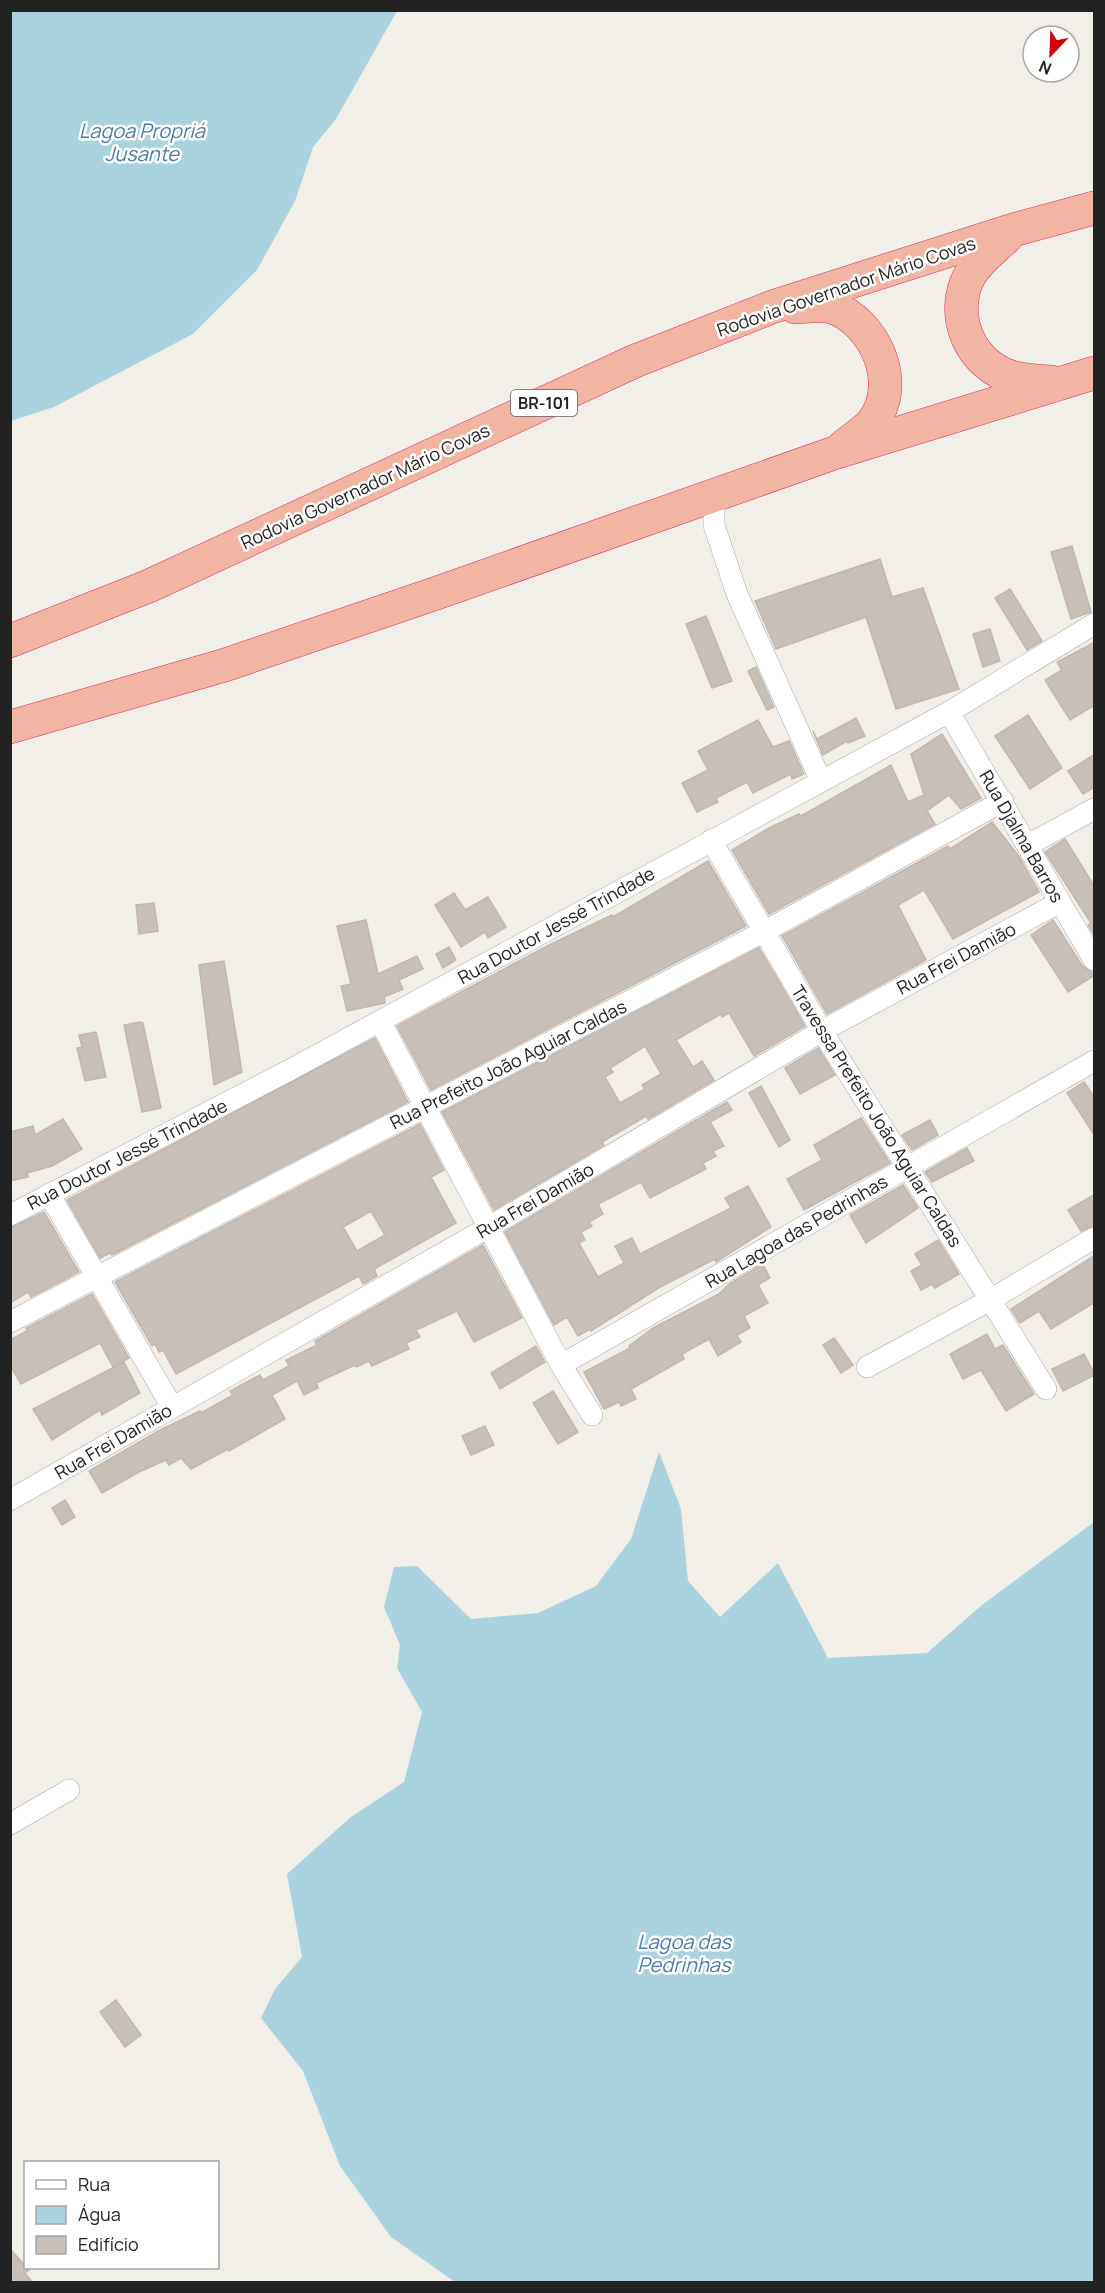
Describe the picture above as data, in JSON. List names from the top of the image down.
{
  "streets": {
    "highway": ["Rodovia Governador Mário Covas", "BR-101"],
    "street": [
      "Rua Djalma Barros",
      "Rua Doutor Jessé Trindade",
      "Rua Frei Damião",
      "Rua Prefeito João Aguiar Caldas",
      "Travessa Prefeito João Aguiar Caldas",
      "Rua Lagoa das Pedrinhas"
    ]
  },
  "crossings": [
    ["Rua Djalma Barros", "Rua Doutor Jessé Trindade"],
    ["Rua Djalma Barros", "Rua Frei Damião"],
    ["Rua Djalma Barros", "Rua Prefeito João Aguiar Caldas"],
    ["Rua Doutor Jessé Trindade", "Travessa Prefeito João Aguiar Caldas"],
    ["Rua Frei Damião", "Travessa Prefeito João Aguiar Caldas"],
    ["Rua Prefeito João Aguiar Caldas", "Travessa Prefeito João Aguiar Caldas"],
    ["Travessa Prefeito João Aguiar Caldas", "Rua Lagoa das Pedrinhas"]
  ],
  "water": ["Lagoa Propriá Jusante", "Lagoa das Pedrinhas"],
  "legend": ["Rua", "Água", "Edifício"],
  "north": "bottom left"
}
